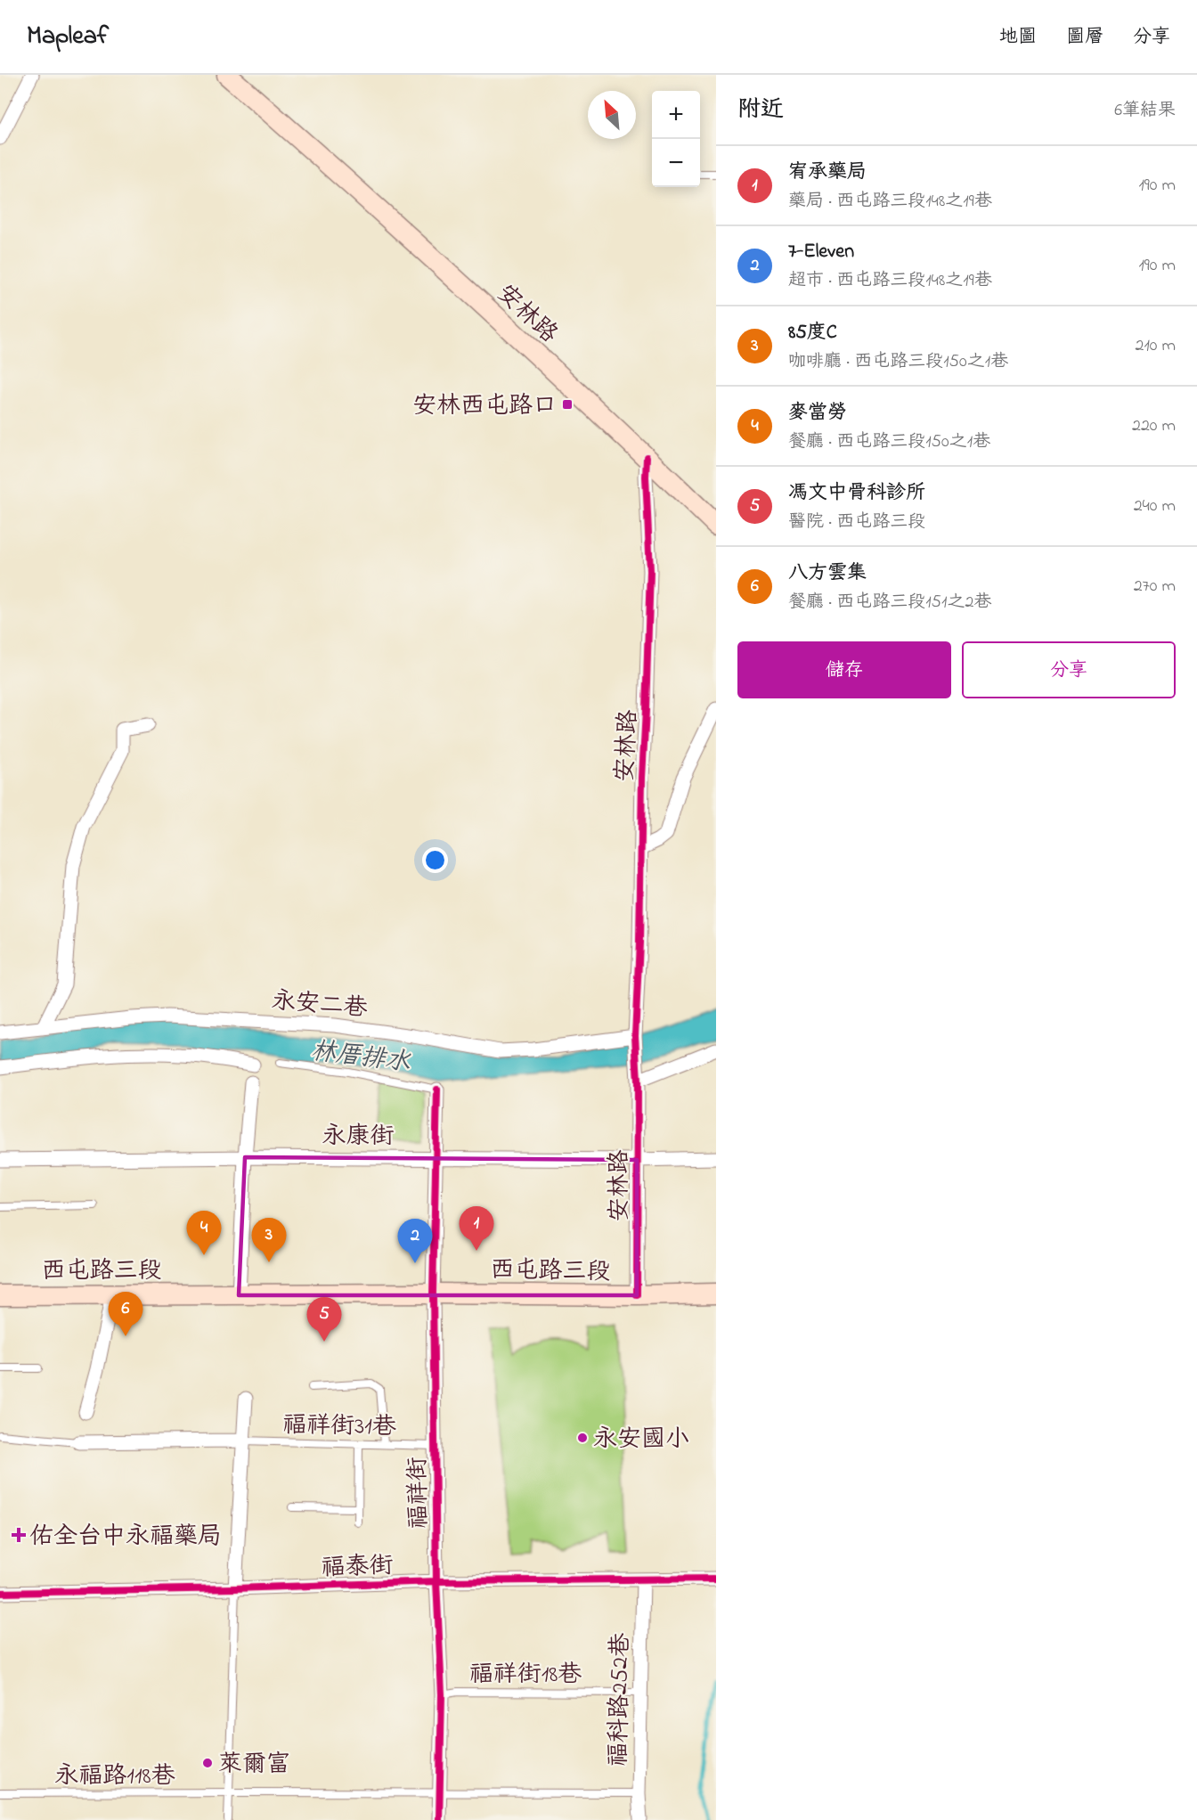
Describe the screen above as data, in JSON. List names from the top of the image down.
{
  "streets": {
    "street": [
      "安林路",
      "永安二巷",
      "永康街",
      "西屯路三段",
      "福祥街",
      "福泰街",
      "福科路252巷"
    ],
    "lane": ["福祥街31巷", "福祥街18巷", "永福路118巷"]
  },
  "crossings": [
    ["安林路", "永安二巷"],
    ["安林路", "永康街"],
    ["安林路", "西屯路三段"],
    ["永康街", "福祥街"],
    ["西屯路三段", "福祥街"],
    ["福祥街31巷", "福祥街"],
    ["福祥街", "福泰街"],
    ["福祥街", "福祥街18巷"],
    ["福祥街", "永福路118巷"],
    ["福泰街", "福科路252巷"],
    ["福祥街18巷", "福科路252巷"],
    ["福科路252巷", "永福路118巷"]
  ],
  "water": ["林厝排水"],
  "places": {
    "transit": ["安林西屯路口"],
    "other": ["永安國小", "萊爾富"],
    "health": ["佑全台中永福藥局"]
  },
  "north": "top left",
  "page": {
    "header": "Mapleaf",
    "nav": ["地圖", "圖層", "分享"],
    "heading": ["附近", "6筆結果"],
    "map_buttons": ["+", "−"],
    "list": [
      {
        "mark": "1",
        "name": "宥承藥局",
        "note": "藥局 · 西屯路三段148之19巷",
        "value": "190 m"
      },
      {
        "mark": "2",
        "name": "7-Eleven",
        "note": "超市 · 西屯路三段148之19巷",
        "value": "190 m"
      },
      {
        "mark": "3",
        "name": "85度C",
        "note": "咖啡廳 · 西屯路三段150之1巷",
        "value": "210 m"
      },
      {
        "mark": "4",
        "name": "麥當勞",
        "note": "餐廳 · 西屯路三段150之1巷",
        "value": "220 m"
      },
      {
        "mark": "5",
        "name": "馮文中骨科診所",
        "note": "醫院 · 西屯路三段",
        "value": "240 m"
      },
      {
        "mark": "6",
        "name": "八方雲集",
        "note": "餐廳 · 西屯路三段151之2巷",
        "value": "270 m"
      }
    ],
    "buttons": ["儲存", "分享"],
    "pins": [
      "1",
      "4",
      "3",
      "2",
      "6",
      "5"
    ]
  }
}
